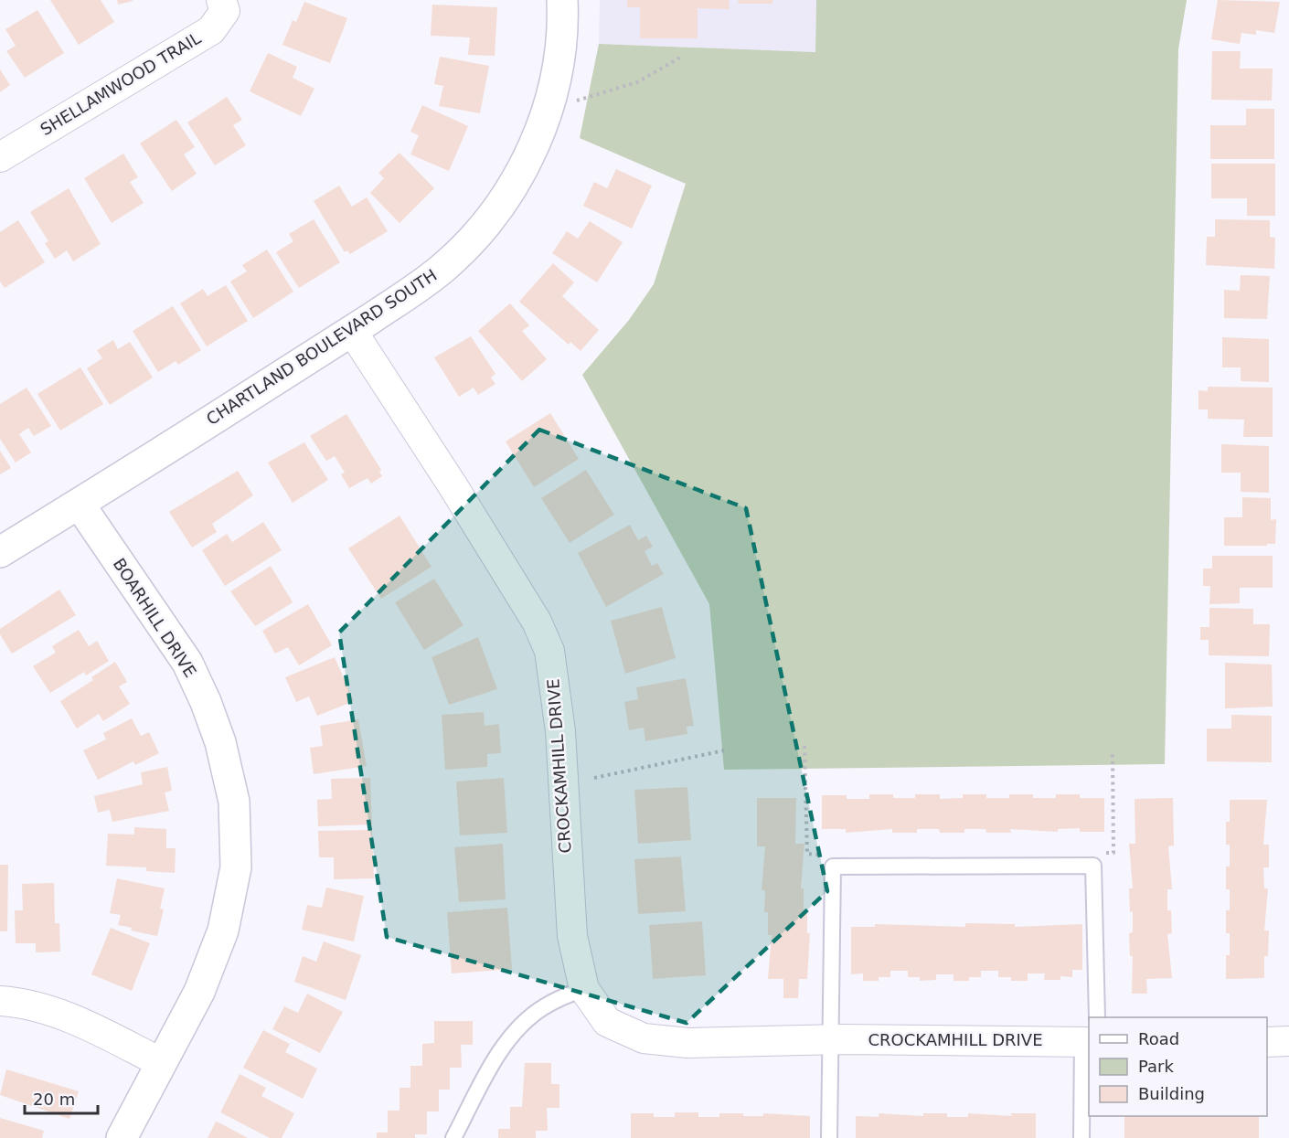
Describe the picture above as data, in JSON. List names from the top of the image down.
{
  "streets": {
    "street": [
      "SHELLAMWOOD TRAIL",
      "CHARTLAND BOULEVARD SOUTH",
      "BOARHILL DRIVE",
      "CROCKAMHILL DRIVE"
    ]
  },
  "crossings": [
    ["CHARTLAND BOULEVARD SOUTH", "BOARHILL DRIVE"],
    ["CHARTLAND BOULEVARD SOUTH", "CROCKAMHILL DRIVE"]
  ],
  "legend": ["Road", "Park", "Building"],
  "scale_bar": "20 m"
}
